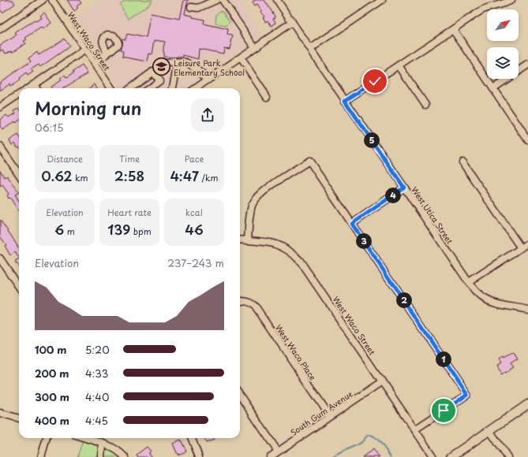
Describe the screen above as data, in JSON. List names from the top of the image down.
{
  "streets": {
    "street": [
      "West Waco Street",
      "West Utica Street",
      "West Waco Place",
      "South Gum Avenue"
    ]
  },
  "crossings": [
    ["West Waco Street", "South Gum Avenue"],
    ["West Waco Place", "South Gum Avenue"]
  ],
  "places": {
    "school or university": ["Leisure Park Elementary School"]
  },
  "north": "top right",
  "page": {
    "heading": ["Morning run", "06:15"],
    "pins": [
      "5",
      "4",
      "3",
      "2",
      "1"
    ],
    "stats": [
      ["Distance", "0.62 km"],
      ["Time", "2:58"],
      ["Pace", "4:47 /km"],
      ["Elevation", "6 m"],
      ["Heart rate", "139 bpm"],
      ["kcal", "46"]
    ],
    "chart": ["Elevation", "237–243 m"],
    "list": [
      {
        "name": "100 m",
        "note": "5:20"
      },
      {
        "name": "200 m",
        "note": "4:33"
      },
      {
        "name": "300 m",
        "note": "4:40"
      },
      {
        "name": "400 m",
        "note": "4:45"
      }
    ]
  }
}
